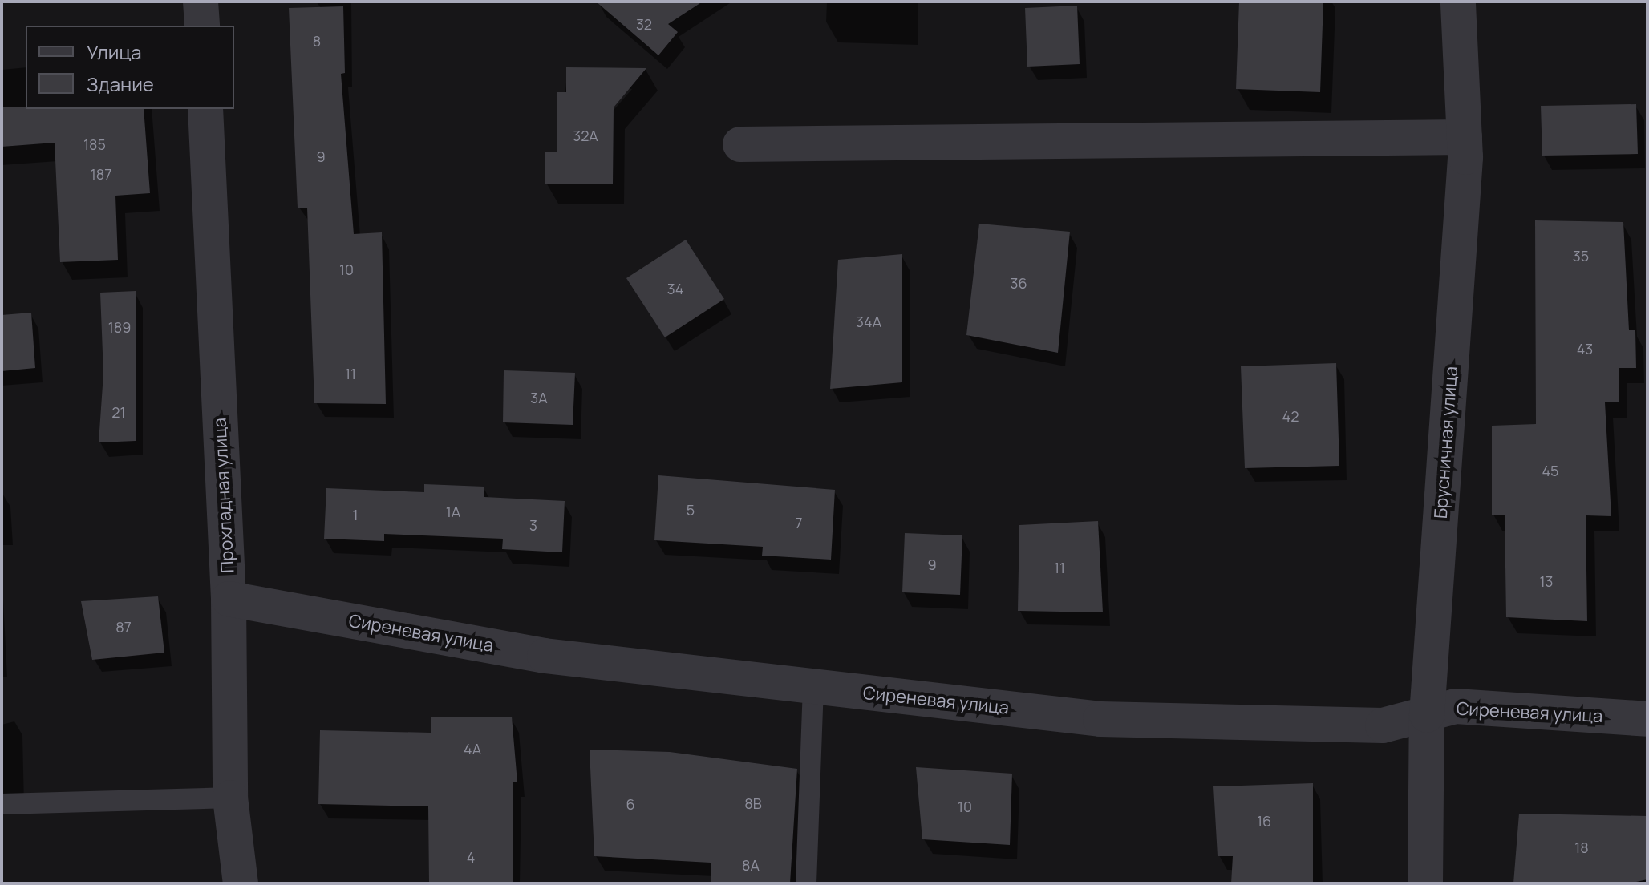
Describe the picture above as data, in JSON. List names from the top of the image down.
{
  "streets": {
    "street": ["Брусничная улица", "Прохладная улица", "Сиреневая улица"]
  },
  "crossings": [
    ["Брусничная улица", "Сиреневая улица"],
    ["Прохладная улица", "Сиреневая улица"]
  ],
  "house_numbers": [
    "32",
    "8",
    "32А",
    "185",
    "9",
    "187",
    "35",
    "10",
    "36",
    "34",
    "34А",
    "189",
    "43",
    "11",
    "3А",
    "21",
    "42",
    "45",
    "5",
    "1А",
    "1",
    "7",
    "3",
    "9",
    "11",
    "13",
    "87",
    "4А",
    "8В",
    "6",
    "10",
    "16",
    "18",
    "4",
    "8А"
  ],
  "legend": ["Улица", "Здание"]
}
